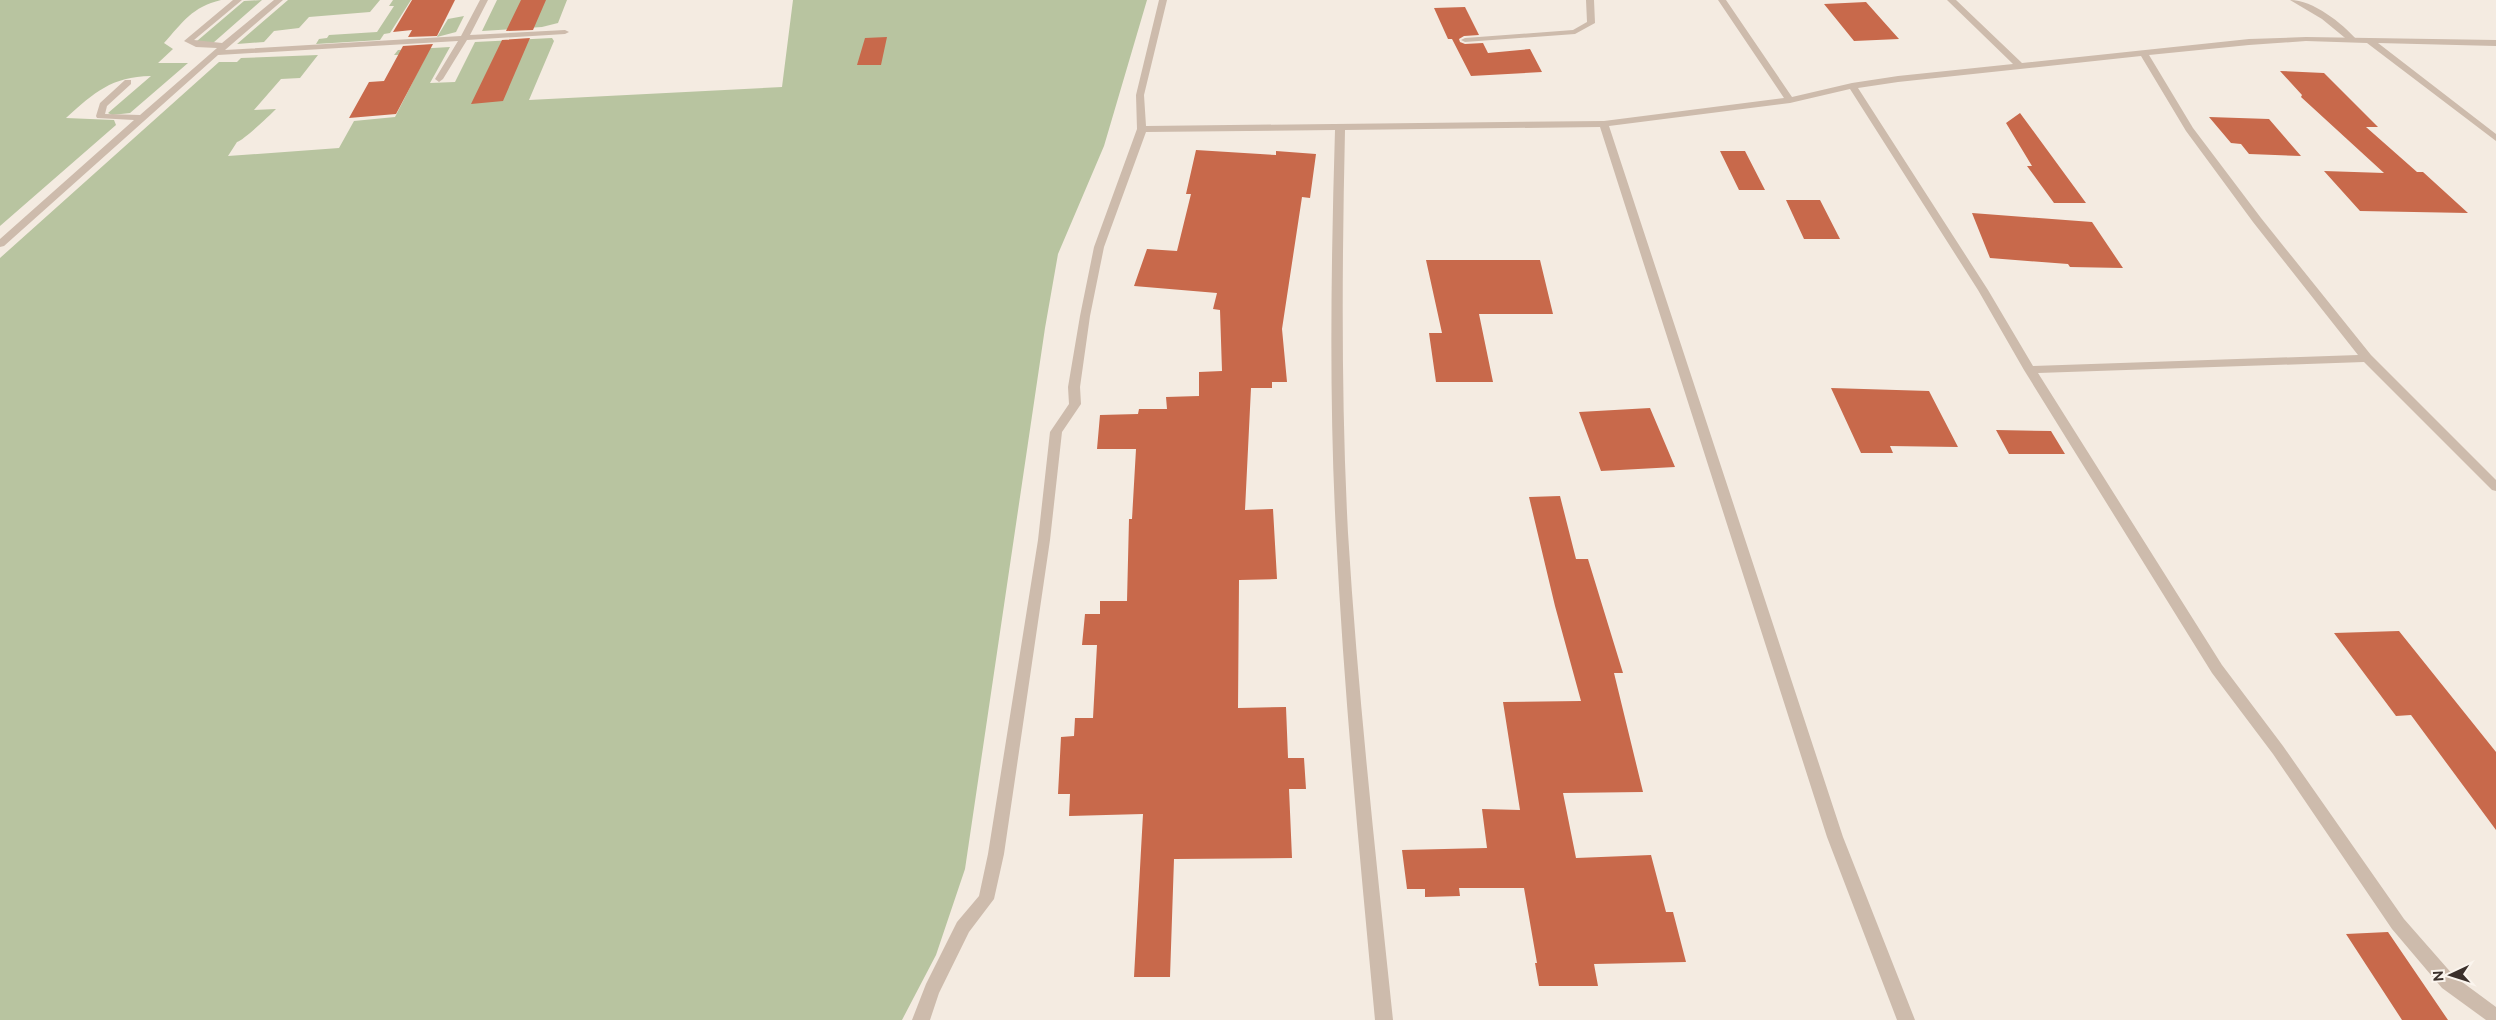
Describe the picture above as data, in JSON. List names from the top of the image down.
{
  "north": "left"
}
